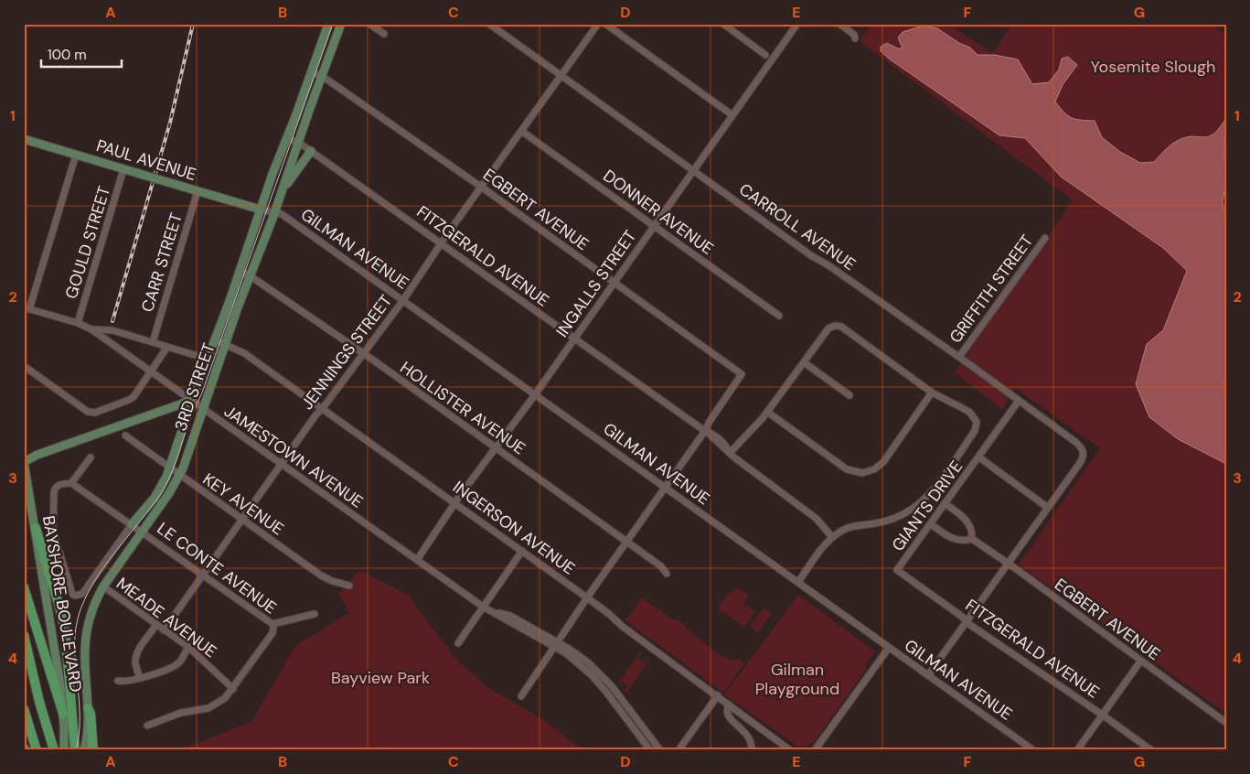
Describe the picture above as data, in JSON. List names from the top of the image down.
{
  "streets": {
    "main road": ["PAUL AVENUE", "3RD STREET", "BAYSHORE BOULEVARD"],
    "street": [
      "EGBERT AVENUE",
      "DONNER AVENUE",
      "CARROLL AVENUE",
      "GOULD STREET",
      "GILMAN AVENUE",
      "FITZGERALD AVENUE",
      "CARR STREET",
      "INGALLS STREET",
      "GRIFFITH STREET",
      "JENNINGS STREET",
      "HOLLISTER AVENUE",
      "JAMESTOWN AVENUE",
      "KEY AVENUE",
      "GIANTS DRIVE",
      "INGERSON AVENUE",
      "LE CONTE AVENUE",
      "MEADE AVENUE"
    ]
  },
  "crossings": [
    ["PAUL AVENUE", "GOULD STREET"],
    ["PAUL AVENUE", "GILMAN AVENUE"],
    ["PAUL AVENUE", "CARR STREET"],
    ["PAUL AVENUE", "3RD STREET"],
    ["EGBERT AVENUE", "FITZGERALD AVENUE"],
    ["EGBERT AVENUE", "INGALLS STREET"],
    ["EGBERT AVENUE", "JENNINGS STREET"],
    ["EGBERT AVENUE", "3RD STREET"],
    ["EGBERT AVENUE", "GIANTS DRIVE"],
    ["DONNER AVENUE", "INGALLS STREET"],
    ["DONNER AVENUE", "JENNINGS STREET"],
    ["CARROLL AVENUE", "INGALLS STREET"],
    ["CARROLL AVENUE", "GRIFFITH STREET"],
    ["CARROLL AVENUE", "JENNINGS STREET"],
    ["CARROLL AVENUE", "GIANTS DRIVE"],
    ["GOULD STREET", "JAMESTOWN AVENUE"],
    ["GILMAN AVENUE", "INGALLS STREET"],
    ["GILMAN AVENUE", "JENNINGS STREET"],
    ["GILMAN AVENUE", "3RD STREET"],
    ["FITZGERALD AVENUE", "INGALLS STREET"],
    ["FITZGERALD AVENUE", "JENNINGS STREET"],
    ["FITZGERALD AVENUE", "3RD STREET"],
    ["FITZGERALD AVENUE", "GIANTS DRIVE"],
    ["INGALLS STREET", "HOLLISTER AVENUE"],
    ["INGALLS STREET", "JAMESTOWN AVENUE"],
    ["INGALLS STREET", "INGERSON AVENUE"],
    ["JENNINGS STREET", "HOLLISTER AVENUE"],
    ["JENNINGS STREET", "JAMESTOWN AVENUE"],
    ["JENNINGS STREET", "KEY AVENUE"],
    ["JENNINGS STREET", "INGERSON AVENUE"],
    ["JENNINGS STREET", "LE CONTE AVENUE"],
    ["JENNINGS STREET", "MEADE AVENUE"],
    ["3RD STREET", "HOLLISTER AVENUE"],
    ["3RD STREET", "JAMESTOWN AVENUE"],
    ["3RD STREET", "KEY AVENUE"],
    ["3RD STREET", "INGERSON AVENUE"],
    ["3RD STREET", "LE CONTE AVENUE"],
    ["3RD STREET", "MEADE AVENUE"],
    ["LE CONTE AVENUE", "MEADE AVENUE"]
  ],
  "parks": ["Yosemite Slough", "Gilman Playground", "Bayview Park"],
  "scale_bar": "100 m",
  "grid": {
    "columns": [
      "A",
      "B",
      "C",
      "D",
      "E",
      "F",
      "G"
    ],
    "rows": [
      "1",
      "2",
      "3",
      "4"
    ]
  }
}
